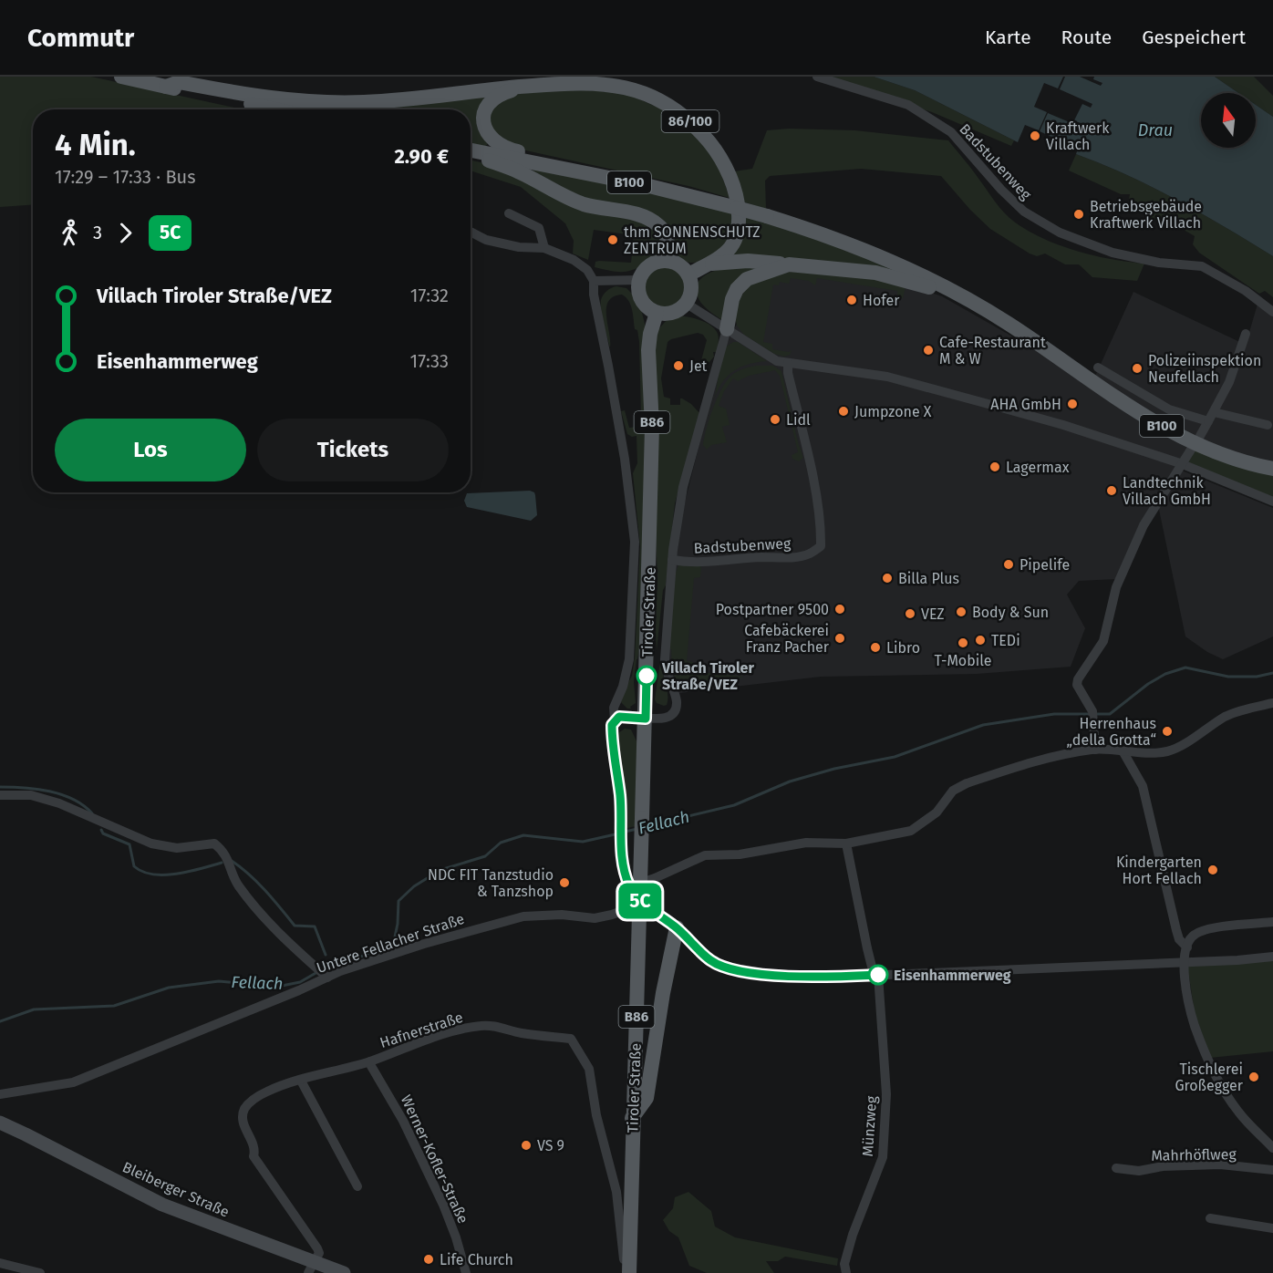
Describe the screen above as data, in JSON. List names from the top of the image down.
{
  "streets": {
    "main road": [
      "86/100",
      "B100",
      "B86",
      "Tiroler Straße",
      "Bleiberger Straße"
    ],
    "street": [
      "Badstubenweg",
      "Untere Fellacher Straße",
      "Hafnerstraße",
      "Münzweg",
      "Mahrhöflweg",
      "Werner-Kofler-Straße"
    ]
  },
  "crossings": [
    ["86/100", "B100"],
    ["86/100", "Tiroler Straße"],
    ["Badstubenweg", "Tiroler Straße"],
    ["Tiroler Straße", "Untere Fellacher Straße"],
    ["Tiroler Straße", "Hafnerstraße"],
    ["Hafnerstraße", "Werner-Kofler-Straße"],
    ["Hafnerstraße", "Bleiberger Straße"]
  ],
  "water": ["Drau", "Fellach"],
  "places": [
    "Kraftwerk Villach",
    "Betriebsgebäude Kraftwerk Villach",
    "thm SONNENSCHUTZ ZENTRUM",
    "Hofer",
    "Cafe-Restaurant M & W",
    "Jet",
    "Polizeiinspektion Neufellach",
    "AHA GmbH",
    "Jumpzone X",
    "Lidl",
    "Lagermax",
    "Landtechnik Villach GmbH",
    "Pipelife",
    "Billa Plus",
    "Postpartner 9500",
    "Body & Sun",
    "VEZ",
    "Cafebäckerei Franz Pacher",
    "TEDi",
    "T-Mobile",
    "Libro",
    "Villach Tiroler Straße/VEZ",
    "Herrenhaus „della Grotta“",
    "Kindergarten Hort Fellach",
    "NDC FIT Tanzstudio & Tanzshop",
    "Eisenhammerweg",
    "Tischlerei Großegger",
    "VS 9",
    "Life Church"
  ],
  "lines": ["bus line 5C"],
  "north": "top",
  "page": {
    "header": "Commutr",
    "nav": ["Karte", "Route", "Gespeichert"],
    "on_map": "5C",
    "heading": ["4 Min.", "17:29 – 17:33 · Bus", "2.90 €"],
    "legs": ["3", "5C"],
    "list": [
      {
        "name": "Villach Tiroler Straße/VEZ",
        "value": "17:32"
      },
      {
        "name": "Eisenhammerweg",
        "value": "17:33"
      }
    ],
    "buttons": ["Los", "Tickets"]
  }
}
